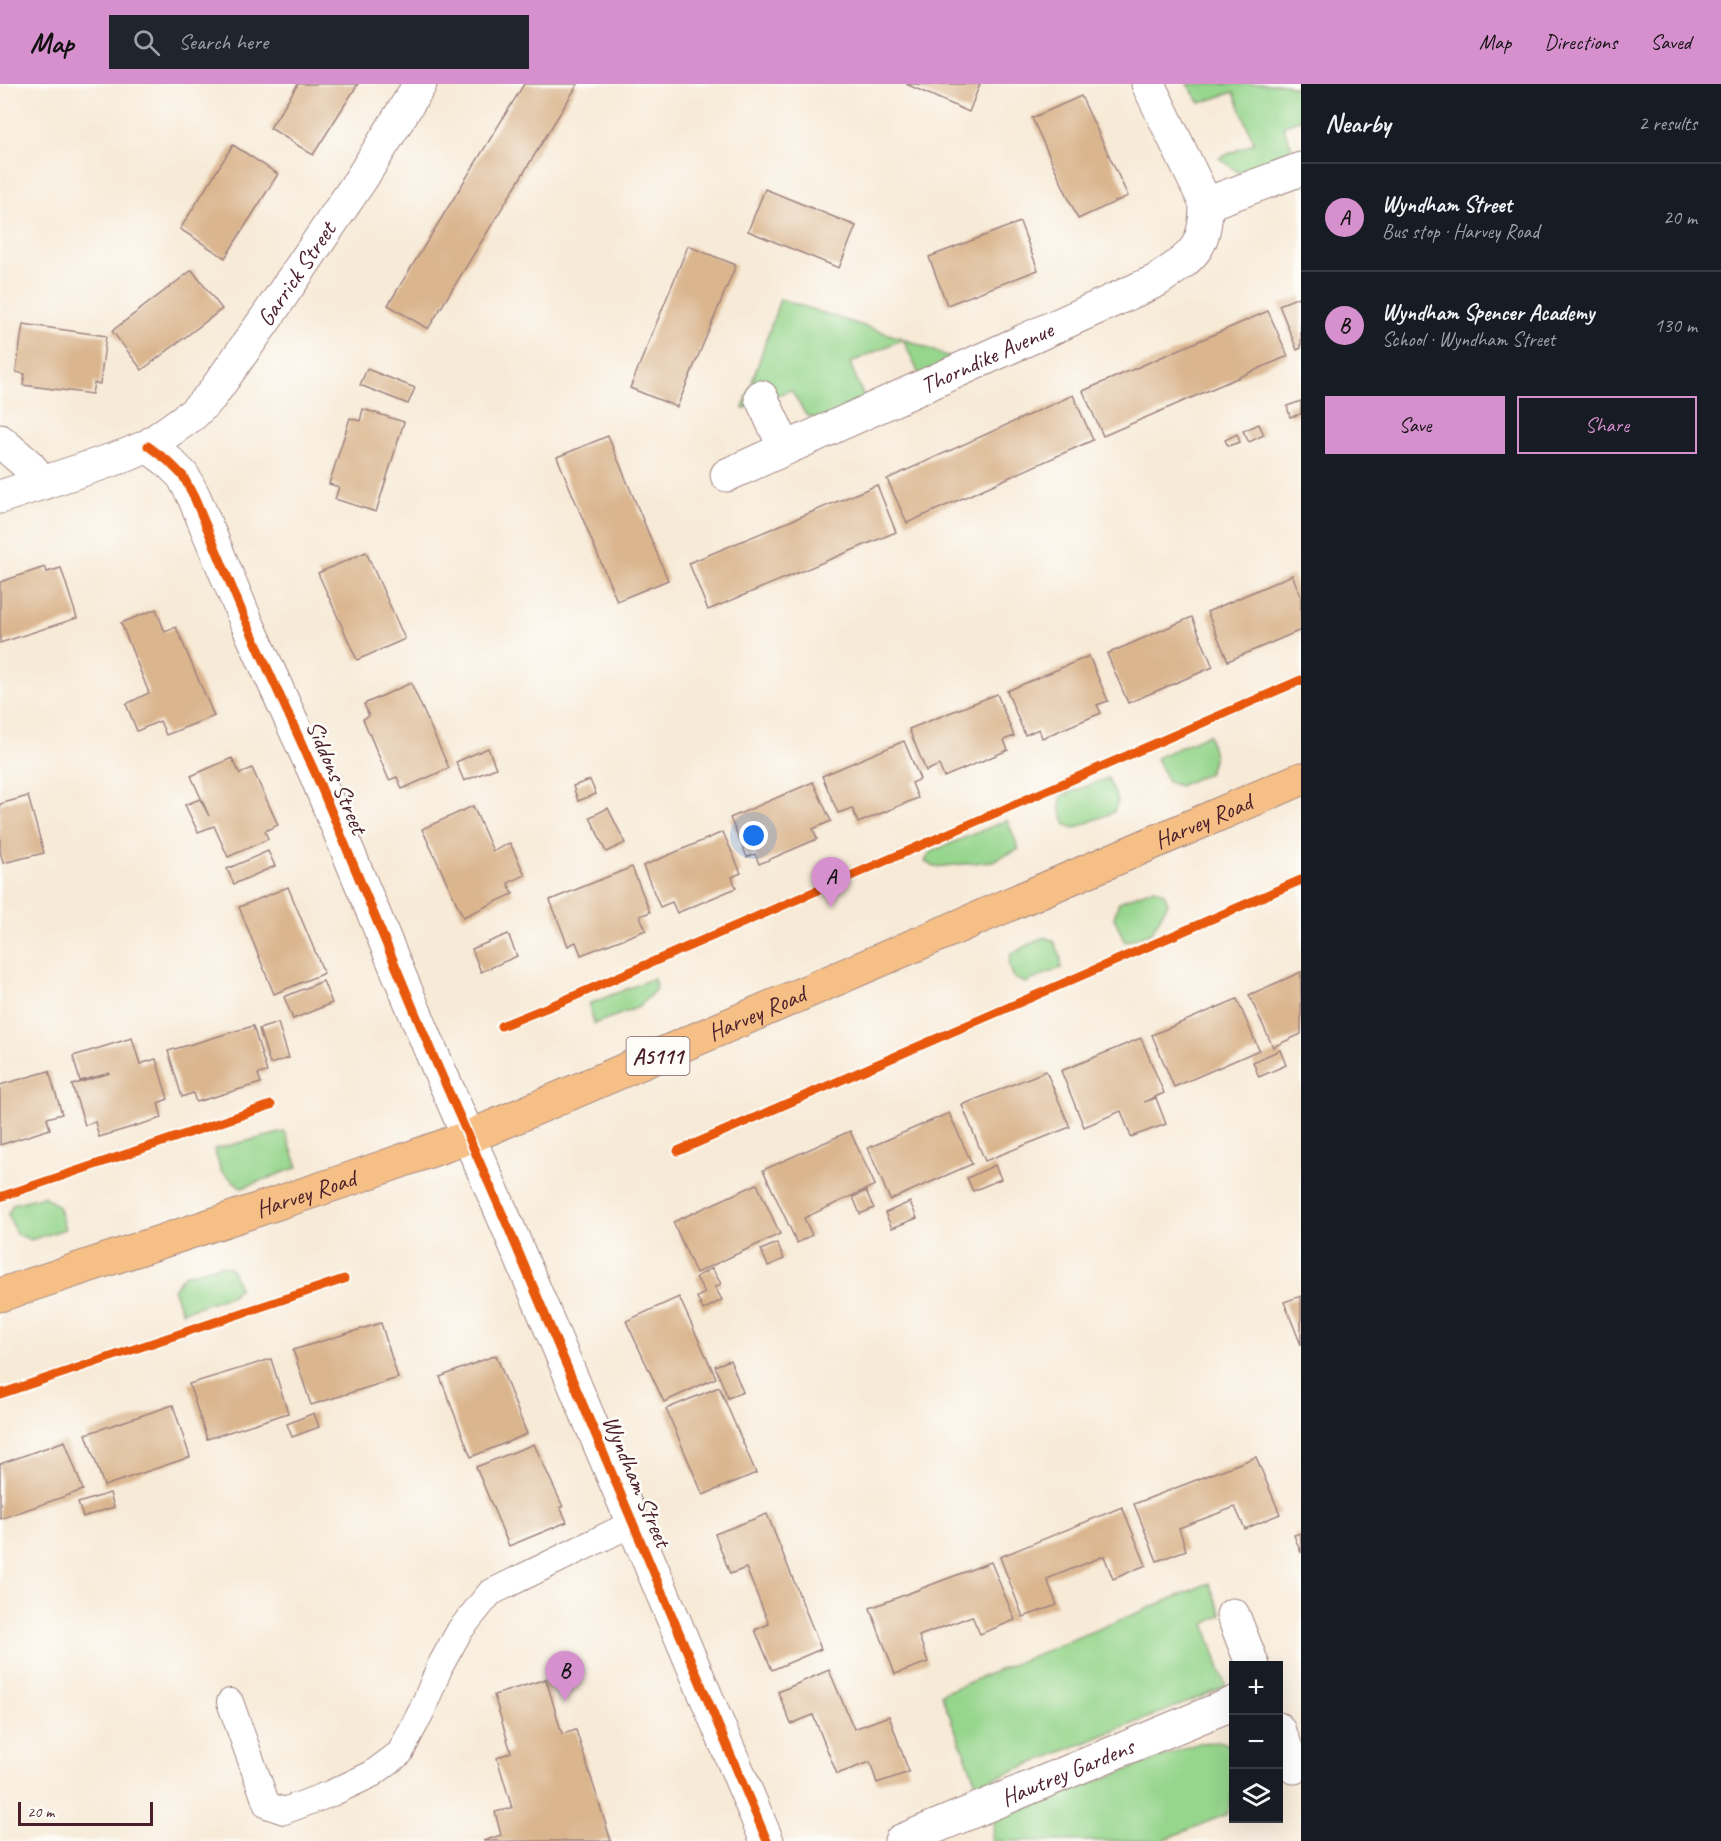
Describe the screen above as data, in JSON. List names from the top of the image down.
{
  "streets": {
    "highway": ["Harvey Road", "A5111"],
    "street": [
      "Garrick Street",
      "Thorndike Avenue",
      "Siddons Street",
      "Wyndham Street",
      "Hawtrey Gardens"
    ]
  },
  "crossings": [
    ["Garrick Street", "Siddons Street"],
    ["Siddons Street", "Harvey Road"],
    ["Siddons Street", "Wyndham Street"],
    ["Harvey Road", "Wyndham Street"]
  ],
  "scale_bar": "20 m",
  "page": {
    "header": "Map",
    "search": "Search here",
    "nav": ["Map", "Directions", "Saved"],
    "heading": ["Nearby", "2 results"],
    "list": [
      {
        "mark": "A",
        "name": "Wyndham Street",
        "note": "Bus stop · Harvey Road",
        "value": "20 m"
      },
      {
        "mark": "B",
        "name": "Wyndham Spencer Academy",
        "note": "School · Wyndham Street",
        "value": "130 m"
      }
    ],
    "buttons": ["Save", "Share"],
    "pins": ["A", "B"],
    "map_buttons": ["+", "−"],
    "scale": "20 m"
  }
}
